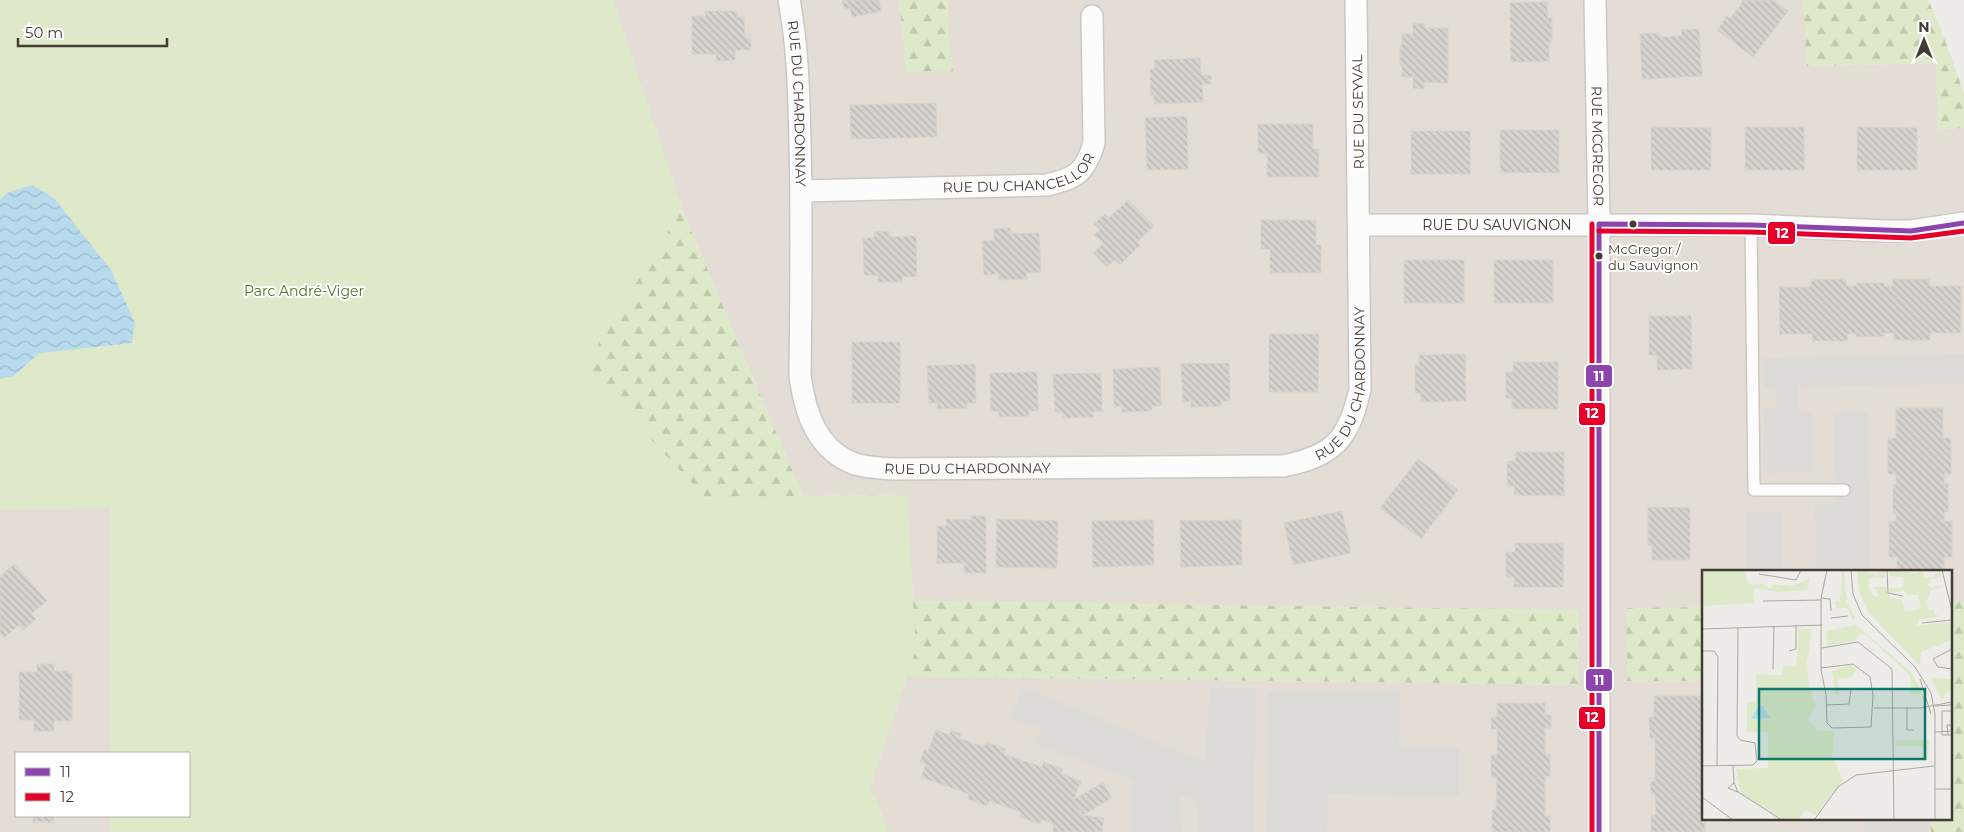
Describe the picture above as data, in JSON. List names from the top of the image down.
{
  "streets": {
    "street": [
      "RUE DU CHARDONNAY",
      "RUE DU SEYVAL",
      "RUE MCGREGOR",
      "RUE DU CHANCELLOR",
      "RUE DU SAUVIGNON"
    ]
  },
  "crossings": [
    ["RUE DU CHARDONNAY", "RUE DU SEYVAL"],
    ["RUE DU CHARDONNAY", "RUE DU CHANCELLOR"],
    ["RUE DU CHARDONNAY", "RUE DU SAUVIGNON"],
    ["RUE DU SEYVAL", "RUE DU SAUVIGNON"],
    ["RUE MCGREGOR", "RUE DU SAUVIGNON"]
  ],
  "parks": ["Parc André-Viger"],
  "places": ["McGregor / du Sauvignon"],
  "lines": ["transit line 11", "transit line 12"],
  "legend": ["11", "12"],
  "scale_bar": "50 m",
  "north": "top"
}
